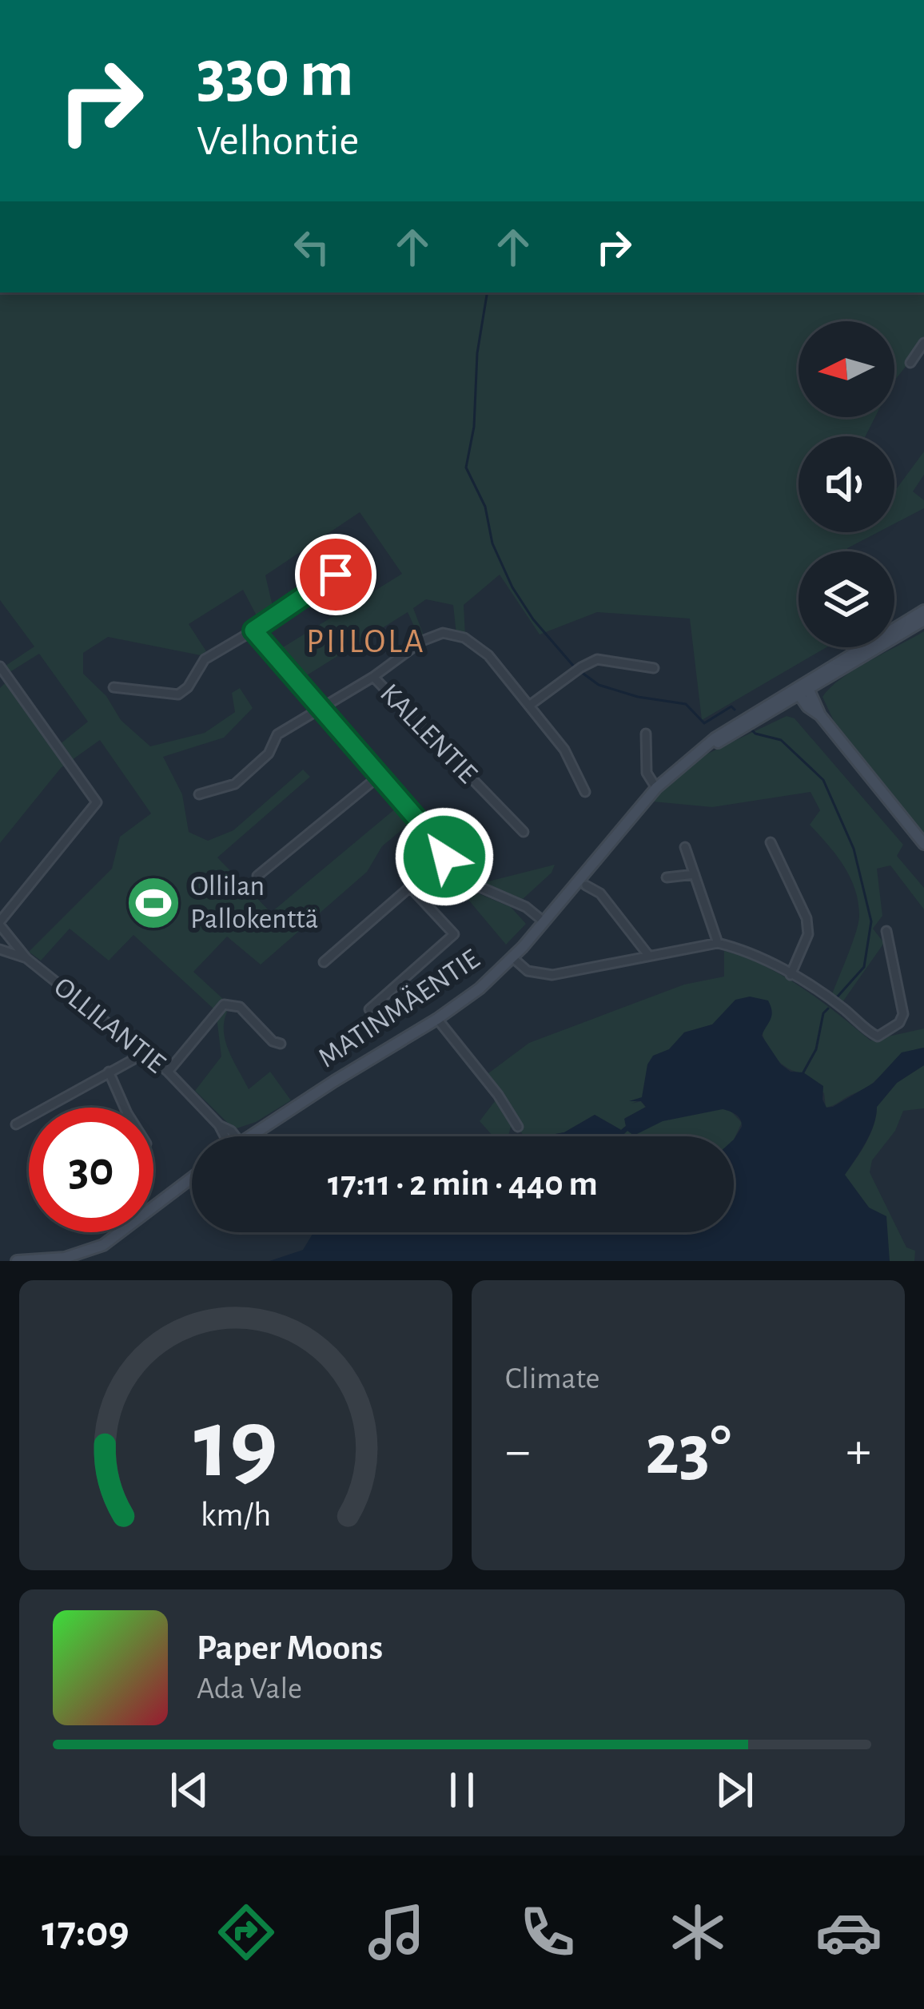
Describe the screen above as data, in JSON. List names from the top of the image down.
{
  "streets": {
    "main road": ["MATINMÄENTIE"],
    "street": ["KALLENTIE", "OLLILANTIE"]
  },
  "districts": ["PIILOLA"],
  "places": {
    "sports": ["Ollilan Pallokenttä"]
  },
  "north": "left",
  "page": {
    "turn": ["330 m", "Velhontie"],
    "limit": "30",
    "trip": "17:11 · 2 min · 440 m",
    "tile": "Climate",
    "heat": ["−", "23°", "+"],
    "song": ["Paper Moons", "Ada Vale"],
    "tabs": "17:09",
    "gauge": ["19", "km/h"]
  }
}
